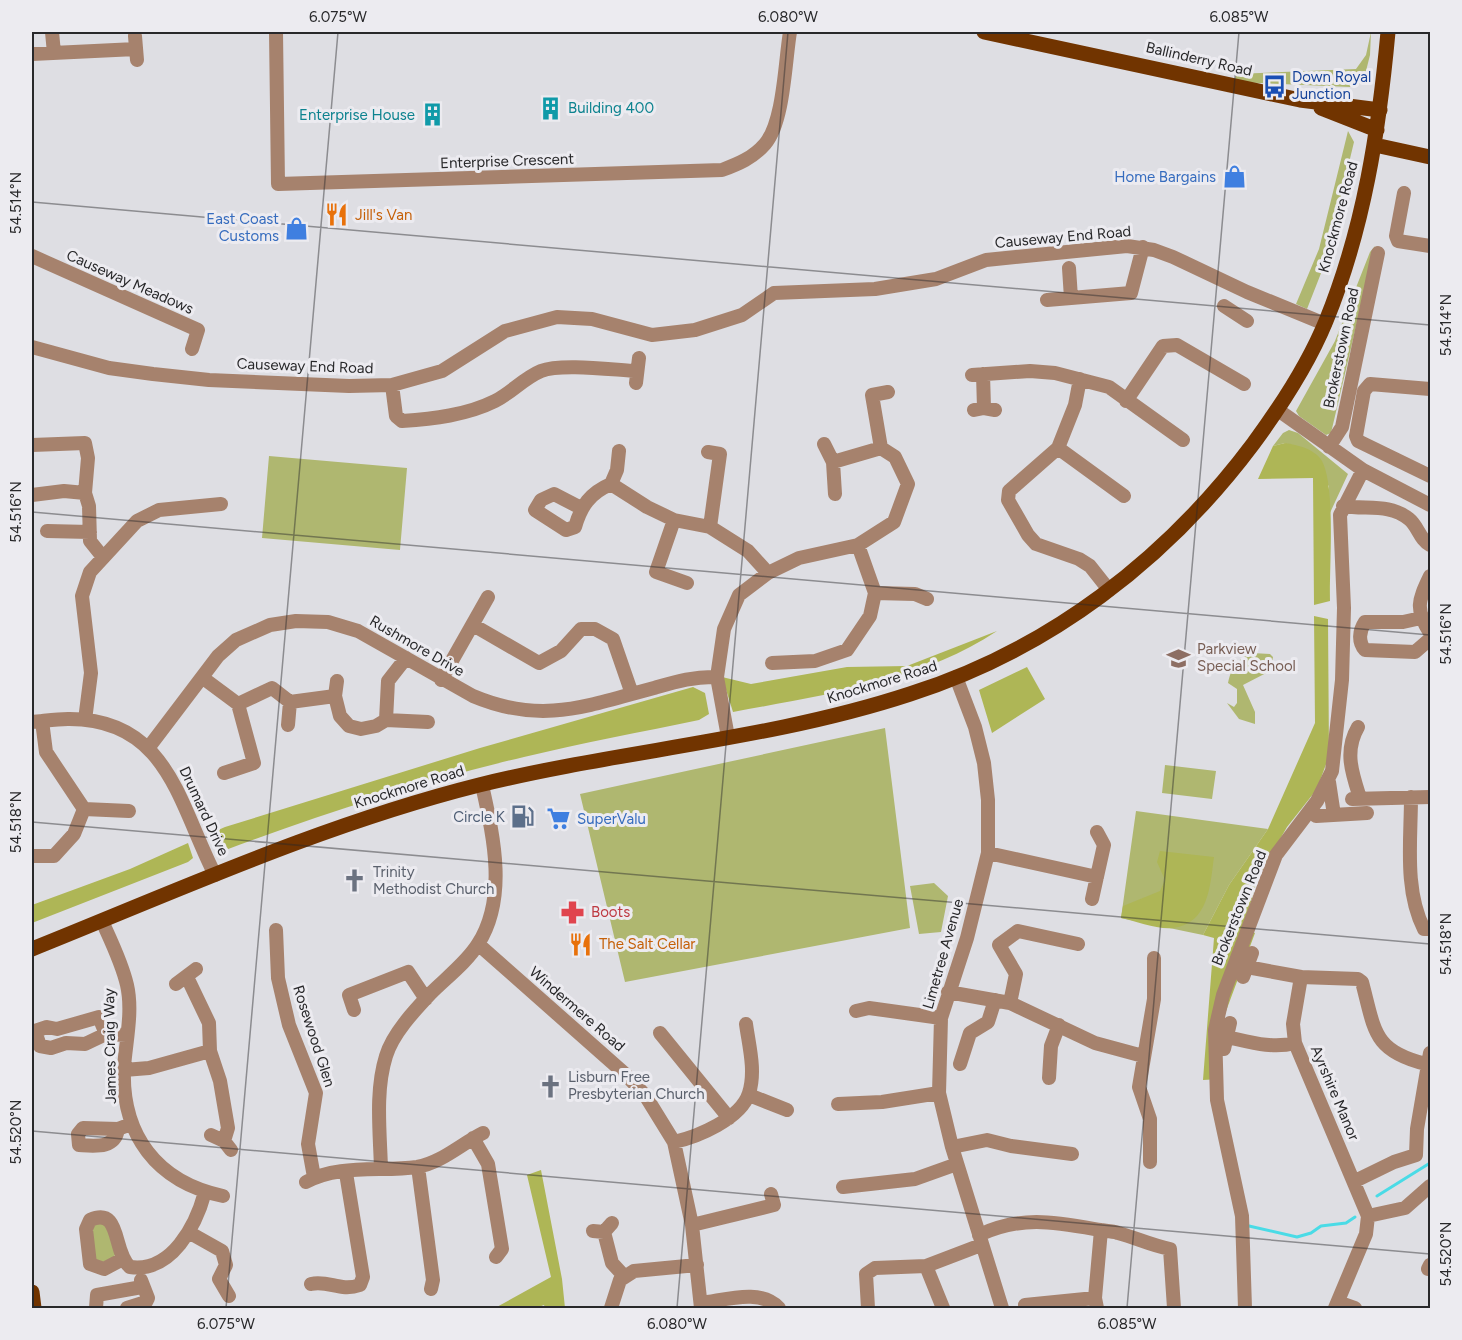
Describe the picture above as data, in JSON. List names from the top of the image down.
{
  "streets": {
    "main road": ["Ballinderry Road", "Knockmore Road"],
    "street": [
      "Enterprise Crescent",
      "Causeway End Road",
      "Causeway Meadows",
      "Brokerstown Road",
      "Rushmore Drive",
      "Drumard Drive",
      "Limetree Avenue",
      "Windermere Road",
      "Rosewood Glen",
      "James Craig Way",
      "Ayrshire Manor"
    ]
  },
  "crossings": [
    ["Ballinderry Road", "Knockmore Road"],
    ["Knockmore Road", "Causeway End Road"],
    ["Knockmore Road", "Drumard Drive"],
    ["Knockmore Road", "Limetree Avenue"],
    ["Knockmore Road", "James Craig Way"],
    ["Rushmore Drive", "Drumard Drive"]
  ],
  "places": {
    "bus stop": ["Down Royal Junction"],
    "building": ["Building 400", "Enterprise House"],
    "shop": ["Home Bargains", "East Coast Customs"],
    "restaurant": ["Jill's Van", "The Salt Cellar"],
    "school or university": ["Parkview Special School"],
    "fuel station": ["Circle K"],
    "supermarket": ["SuperValu"],
    "church": ["Trinity Methodist Church", "Lisburn Free Presbyterian Church"],
    "pharmacy": ["Boots"]
  },
  "coordinates": [
    "6.075°W",
    "6.080°W",
    "6.085°W",
    "54.514°N",
    "54.516°N",
    "54.518°N",
    "54.520°N"
  ]
}
